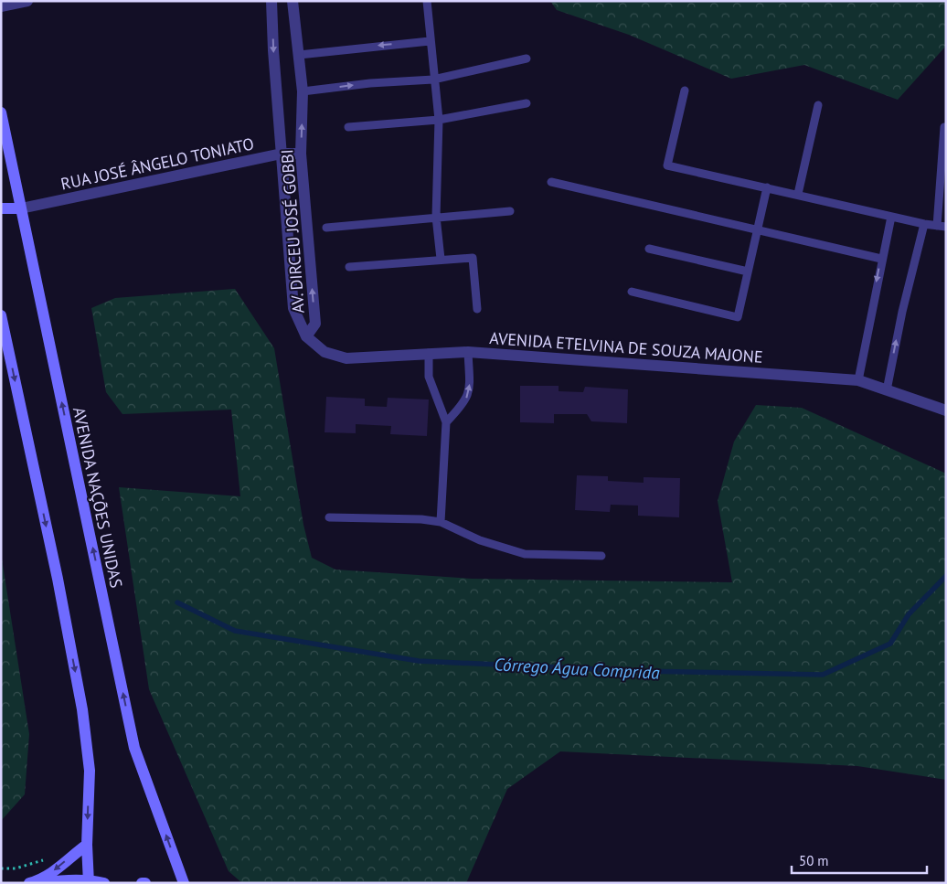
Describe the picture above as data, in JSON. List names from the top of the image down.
{
  "streets": {
    "main road": ["AVENIDA NAÇÕES UNIDAS"],
    "street": ["RUA JOSÉ ÂNGELO TONIATO", "AV. DIRCEU JOSÉ GOBBI", "AVENIDA ETELVINA DE SOUZA MAJONE"]
  },
  "crossings": [
    ["RUA JOSÉ ÂNGELO TONIATO", "AV. DIRCEU JOSÉ GOBBI"],
    ["RUA JOSÉ ÂNGELO TONIATO", "AVENIDA NAÇÕES UNIDAS"],
    ["AV. DIRCEU JOSÉ GOBBI", "AVENIDA ETELVINA DE SOUZA MAJONE"]
  ],
  "water": ["Córrego Água Comprida"],
  "scale_bar": "50 m"
}
